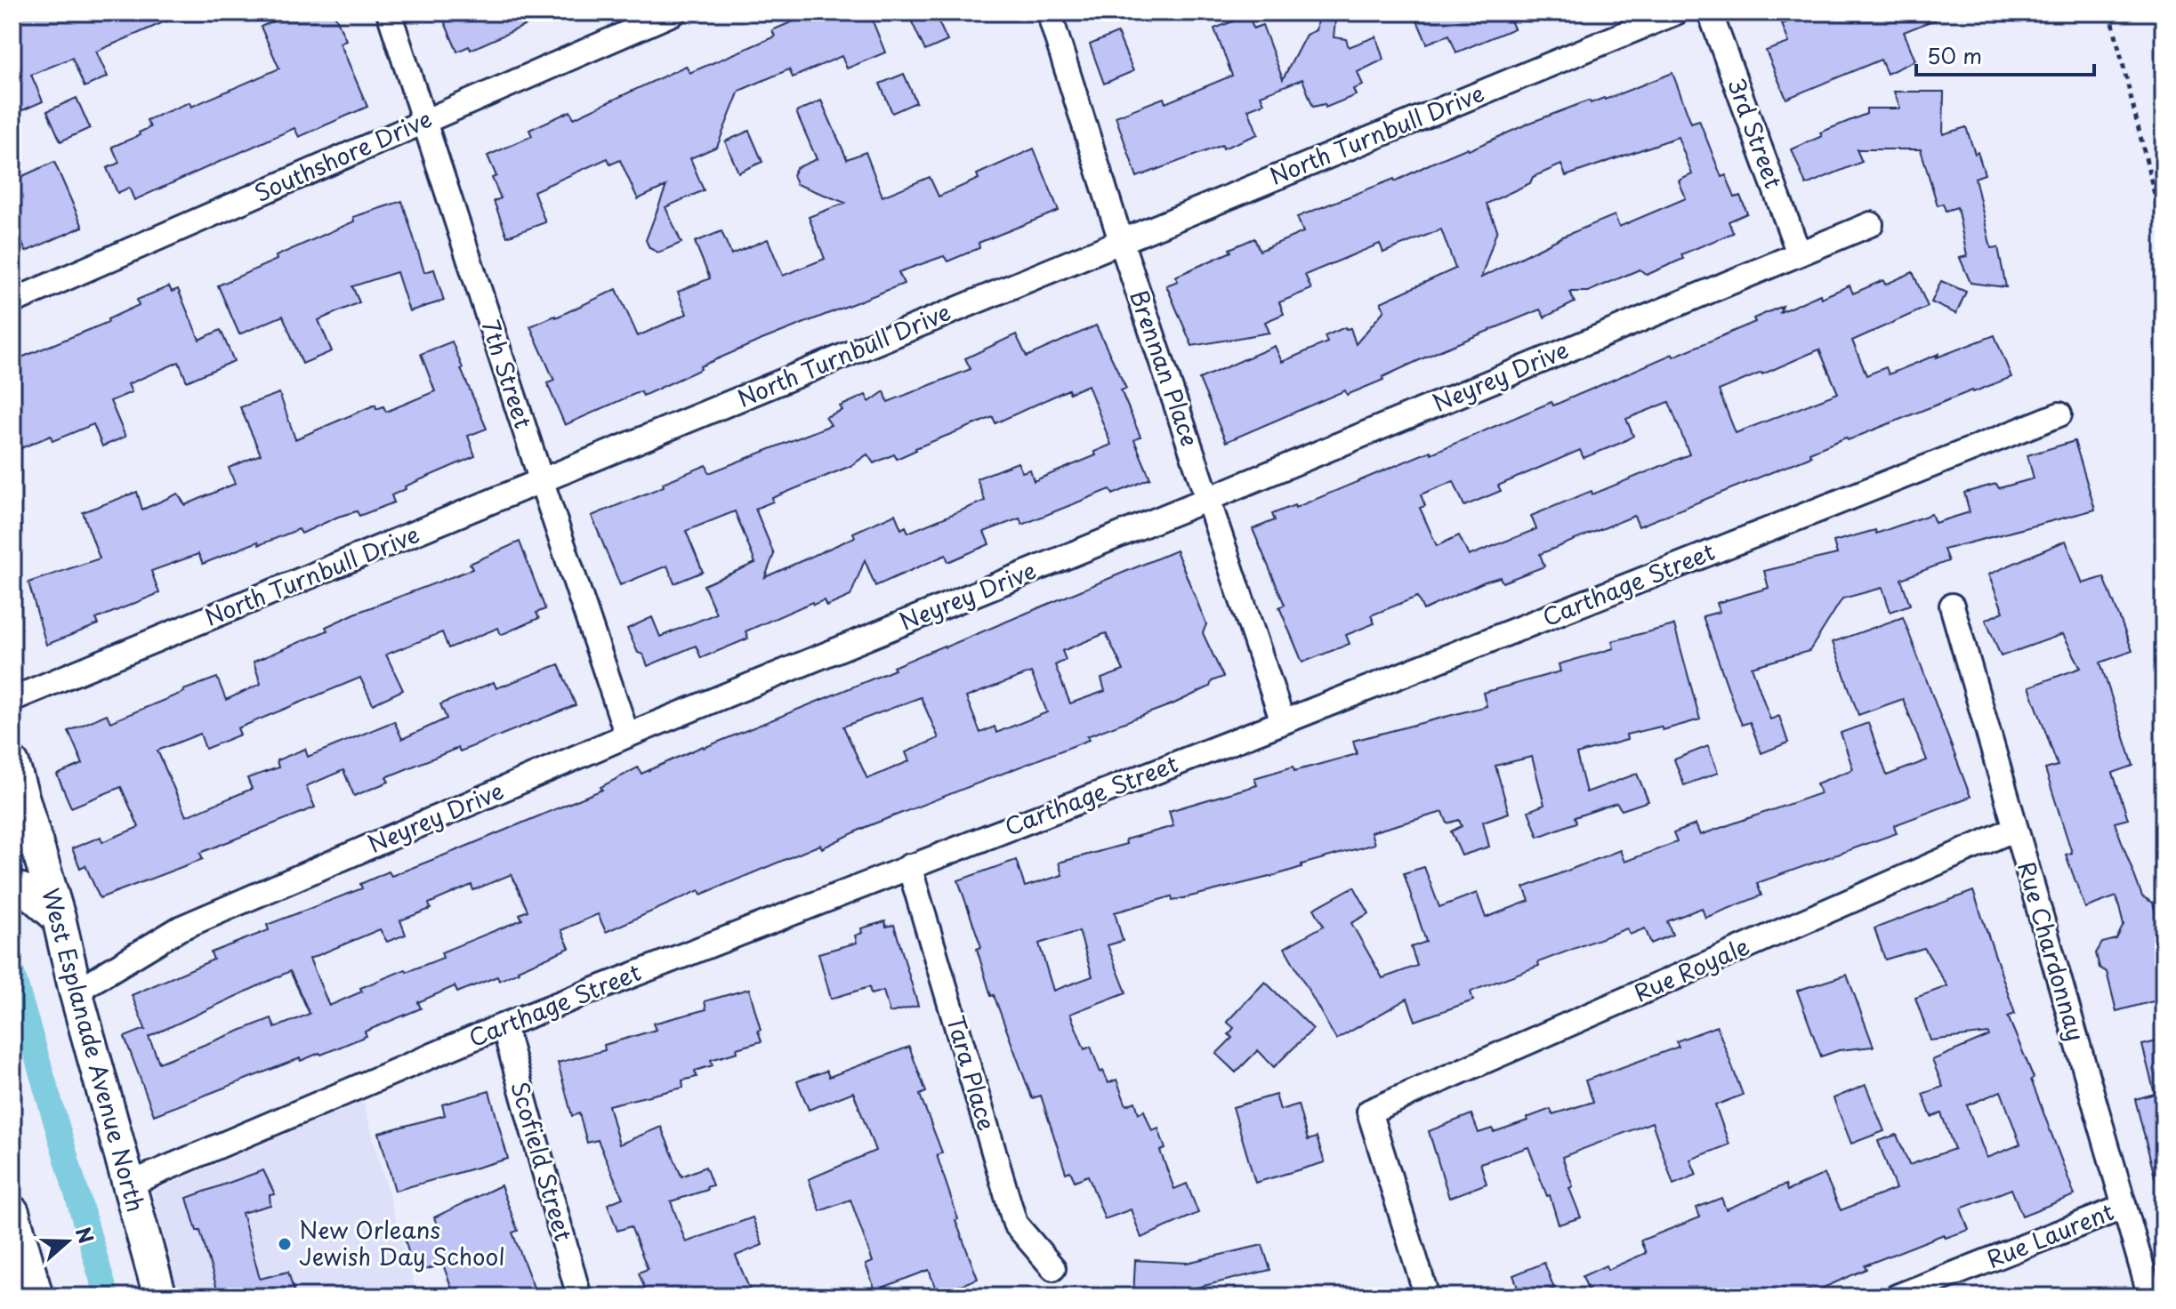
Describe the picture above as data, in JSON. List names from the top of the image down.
{
  "streets": {
    "main road": ["West Esplanade Avenue North"],
    "street": [
      "3rd Street",
      "North Turnbull Drive",
      "Southshore Drive",
      "Brennan Place",
      "7th Street",
      "Neyrey Drive",
      "Carthage Street",
      "Rue Chardonnay",
      "Rue Royale",
      "Tara Place",
      "Scofield Street",
      "Rue Laurent"
    ]
  },
  "crossings": [
    ["3rd Street", "Neyrey Drive"],
    ["North Turnbull Drive", "Brennan Place"],
    ["North Turnbull Drive", "7th Street"],
    ["Southshore Drive", "7th Street"],
    ["Brennan Place", "Neyrey Drive"],
    ["Brennan Place", "Carthage Street"],
    ["7th Street", "Neyrey Drive"],
    ["Neyrey Drive", "West Esplanade Avenue North"],
    ["Carthage Street", "West Esplanade Avenue North"],
    ["Carthage Street", "Tara Place"],
    ["Carthage Street", "Scofield Street"],
    ["Rue Chardonnay", "Rue Royale"],
    ["Rue Chardonnay", "Rue Laurent"]
  ],
  "places": ["New Orleans Jewish Day School"],
  "scale_bar": "50 m",
  "north": "right"
}
